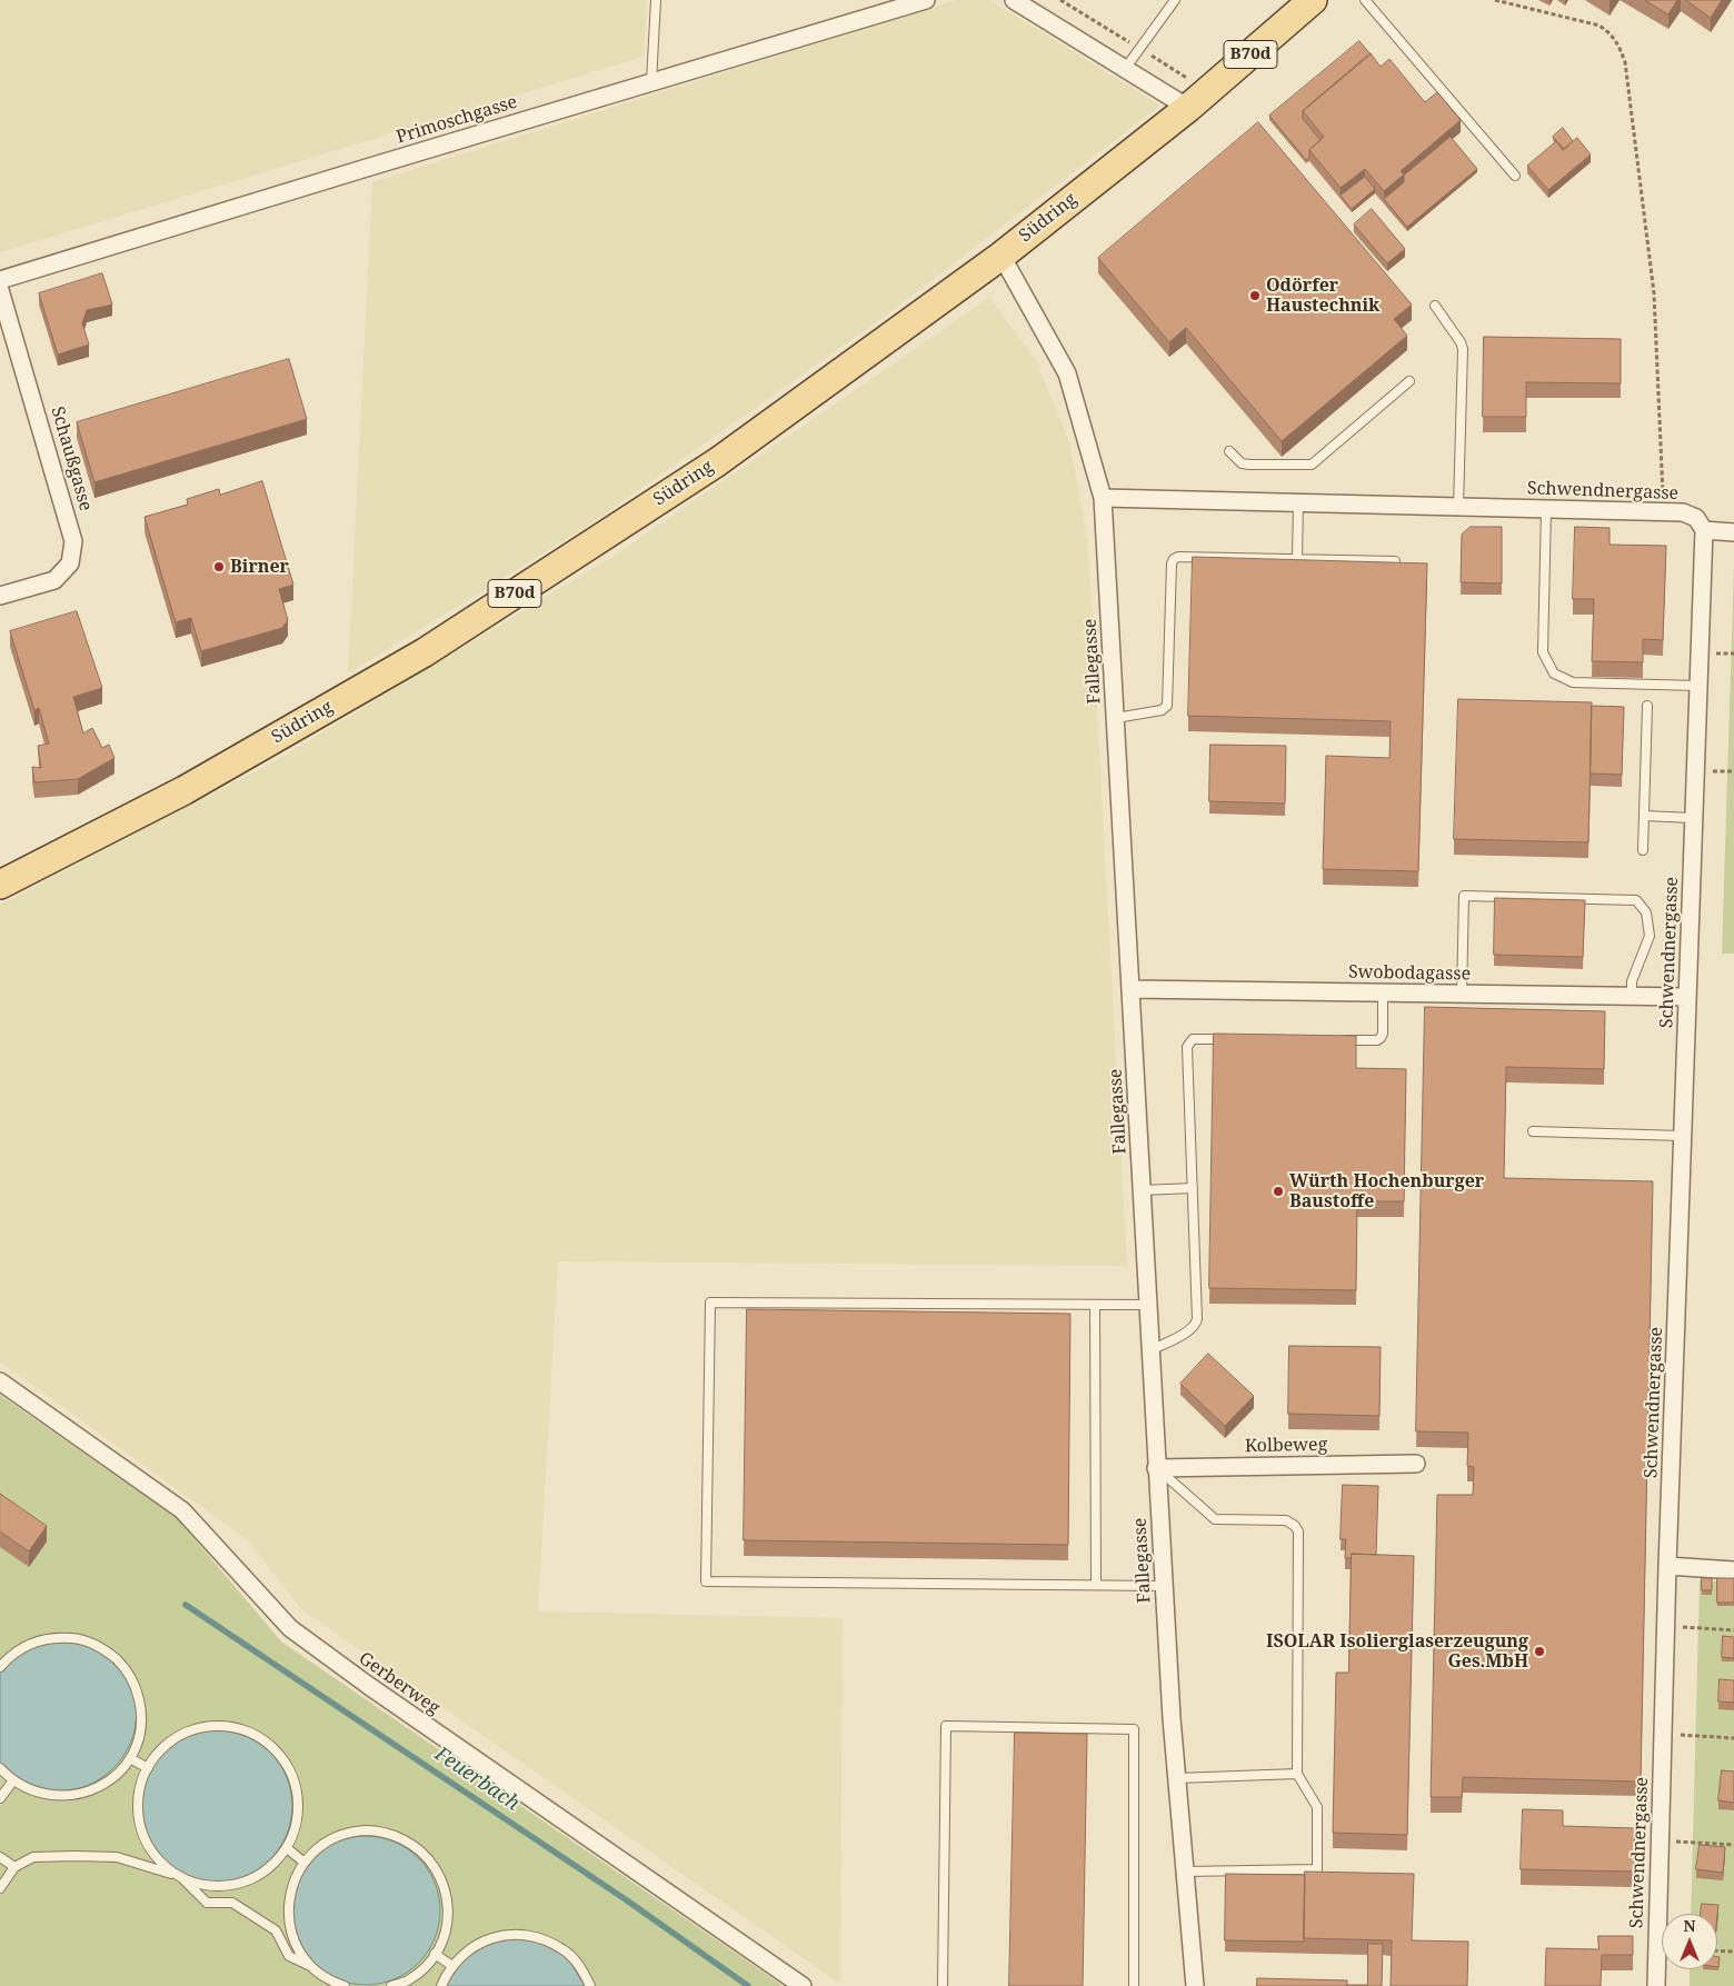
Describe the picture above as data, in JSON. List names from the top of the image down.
{
  "streets": {
    "main road": ["B70d", "Südring"],
    "street": [
      "Primoschgasse",
      "Schaußgasse",
      "Schwendnergasse",
      "Fallegasse",
      "Swobodagasse",
      "Kolbeweg",
      "Gerberweg"
    ]
  },
  "crossings": [
    ["Südring", "Fallegasse"],
    ["Schwendnergasse", "Fallegasse"],
    ["Schwendnergasse", "Swobodagasse"],
    ["Fallegasse", "Swobodagasse"],
    ["Fallegasse", "Kolbeweg"]
  ],
  "water": ["Feuerbach"],
  "places": [
    "Odörfer Haustechnik",
    "Birner",
    "Würth Hochenburger Baustoffe",
    "ISOLAR Isolierglaserzeugung Ges.MbH"
  ],
  "north": "top"
}
